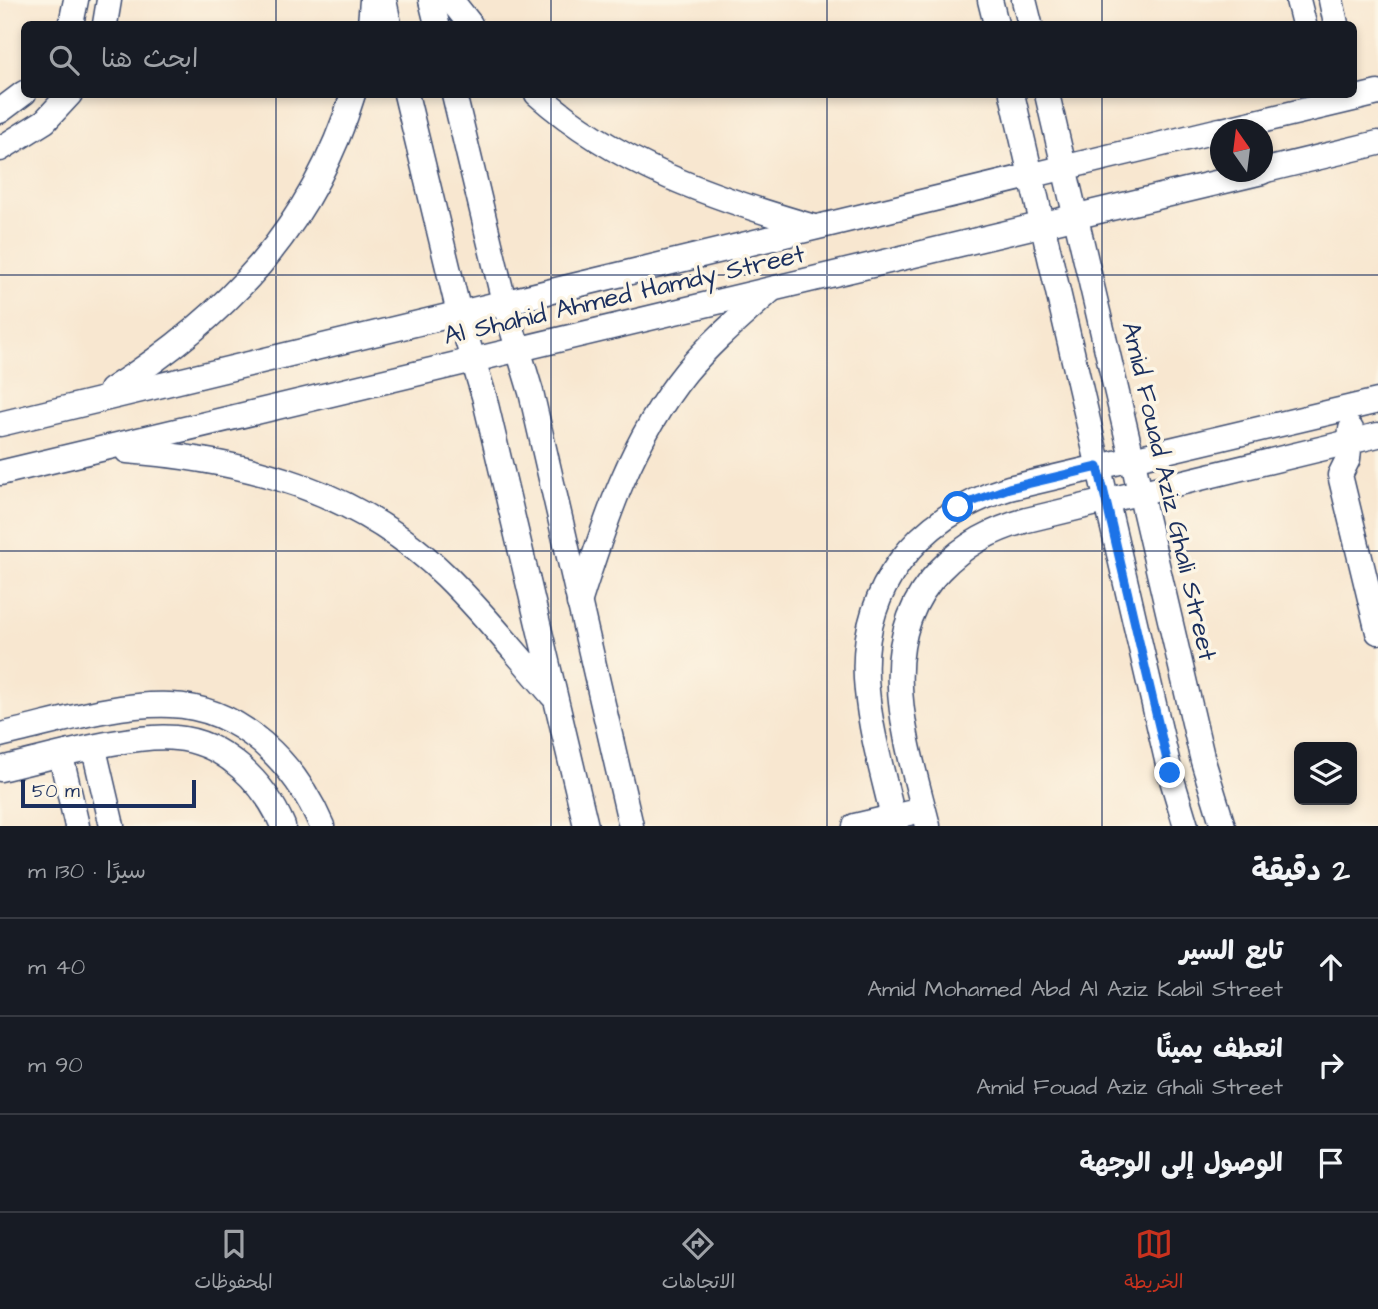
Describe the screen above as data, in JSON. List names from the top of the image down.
{
  "streets": {
    "street": ["Al Shahid Ahmed Hamdy Street", "Amid Fouad Aziz Ghali Street"]
  },
  "crossings": [
    ["Al Shahid Ahmed Hamdy Street", "Amid Fouad Aziz Ghali Street"]
  ],
  "scale_bar": "50 m",
  "north": "top",
  "page": {
    "search": "ابحث هنا",
    "scale": "50 m",
    "heading": ["2 دقيقة", "سيرًا · 130 m"],
    "list": [
      ["تابع السير", "Amid Mohamed Abd Al Aziz Kabil Street", "40 m"],
      ["انعطف يمينًا", "Amid Fouad Aziz Ghali Street", "90 m"],
      "الوصول إلى الوجهة"
    ],
    "nav": ["الخريطة", "الاتجاهات", "المحفوظات"]
  }
}
